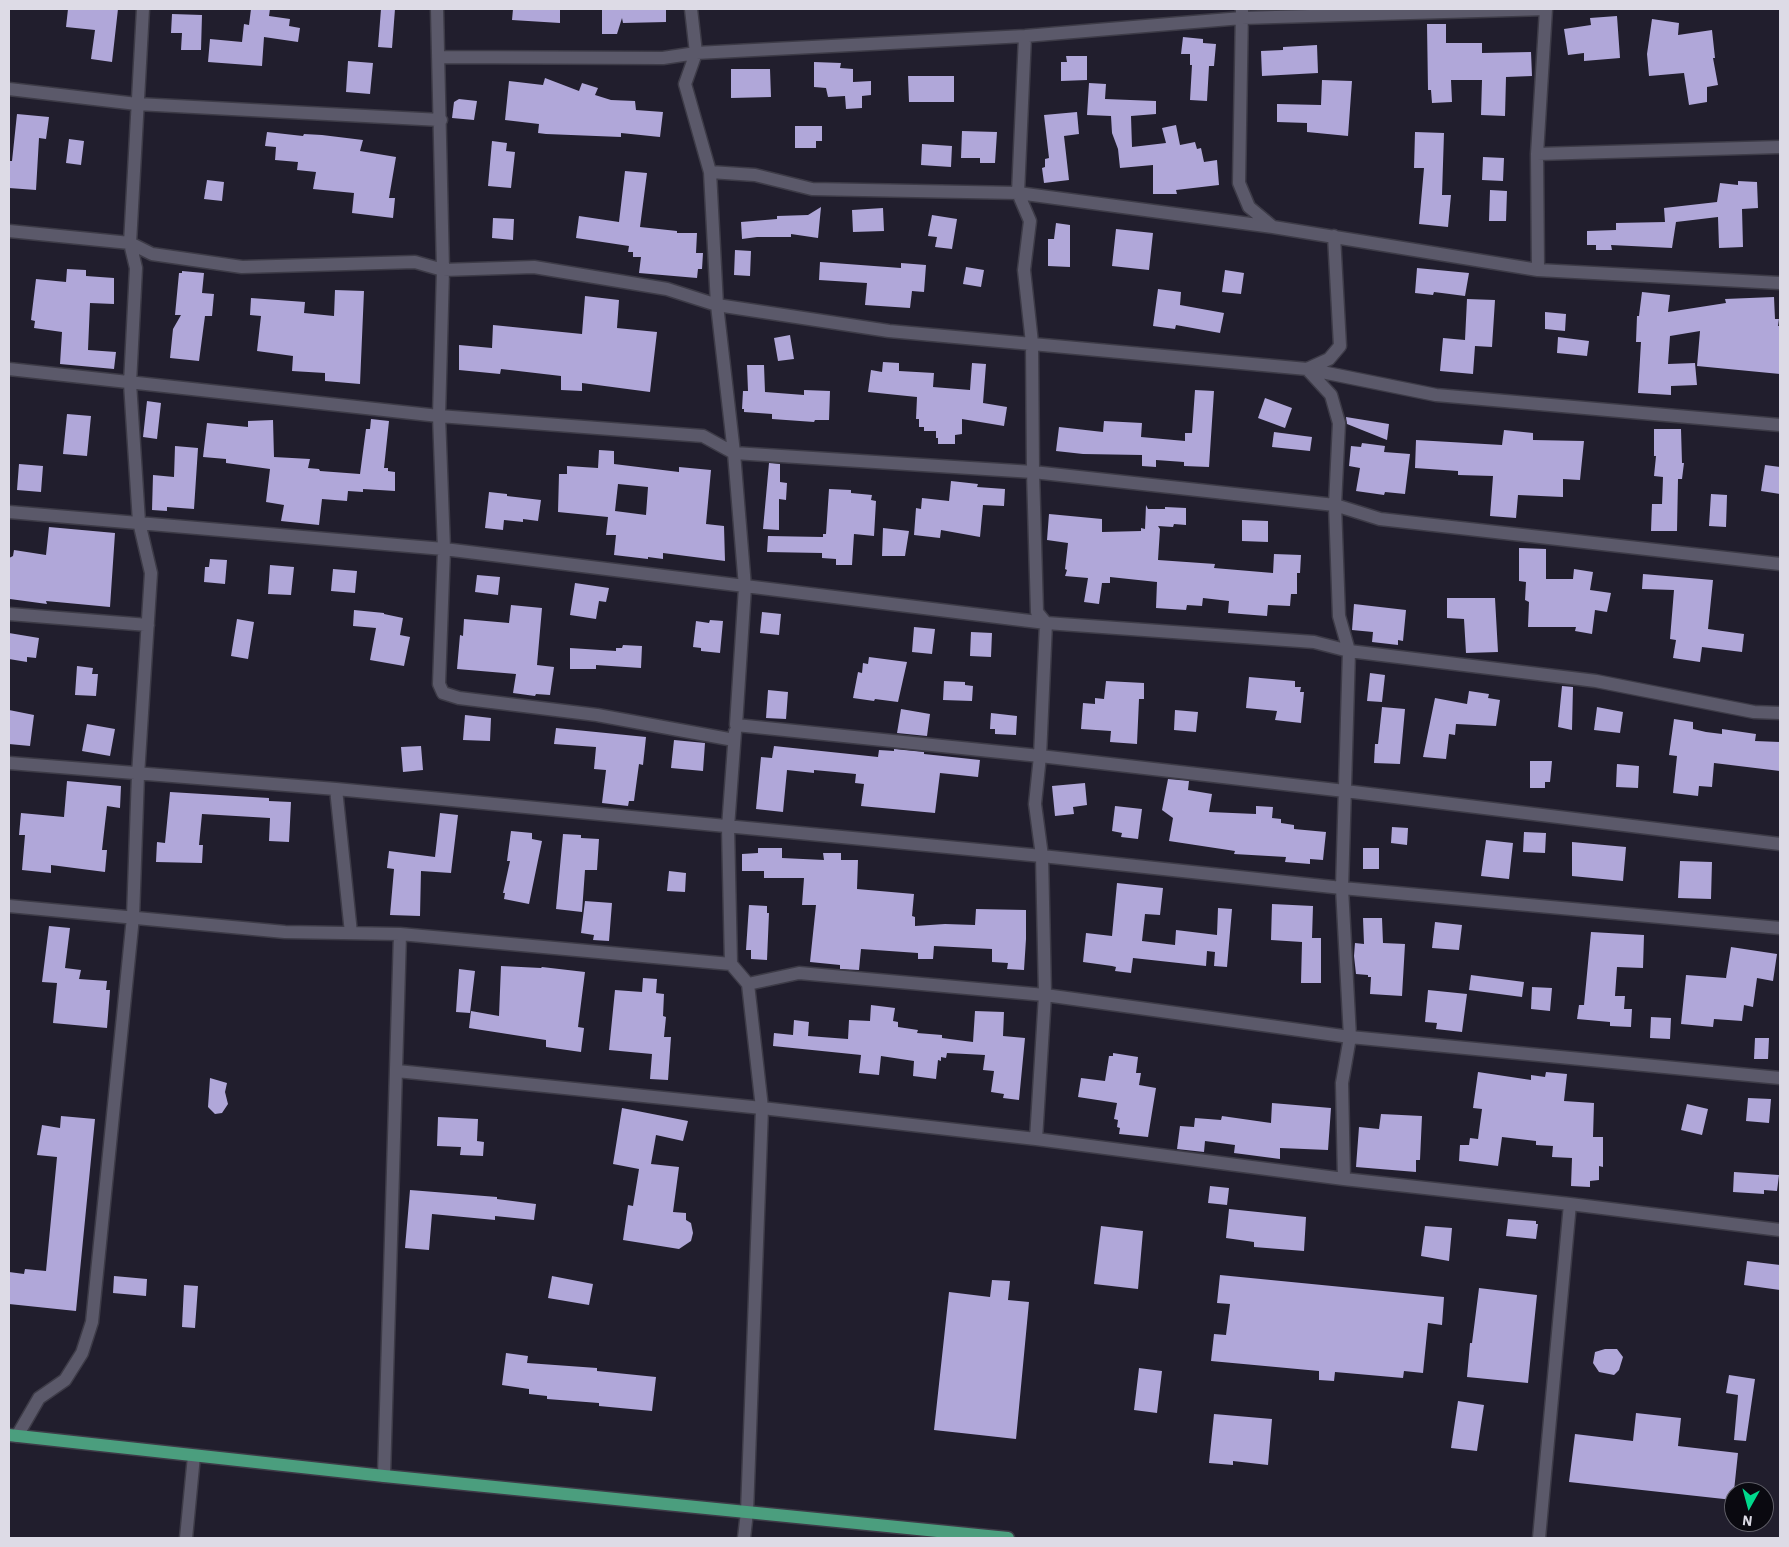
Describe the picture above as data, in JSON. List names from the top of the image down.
{
  "north": "bottom"
}
